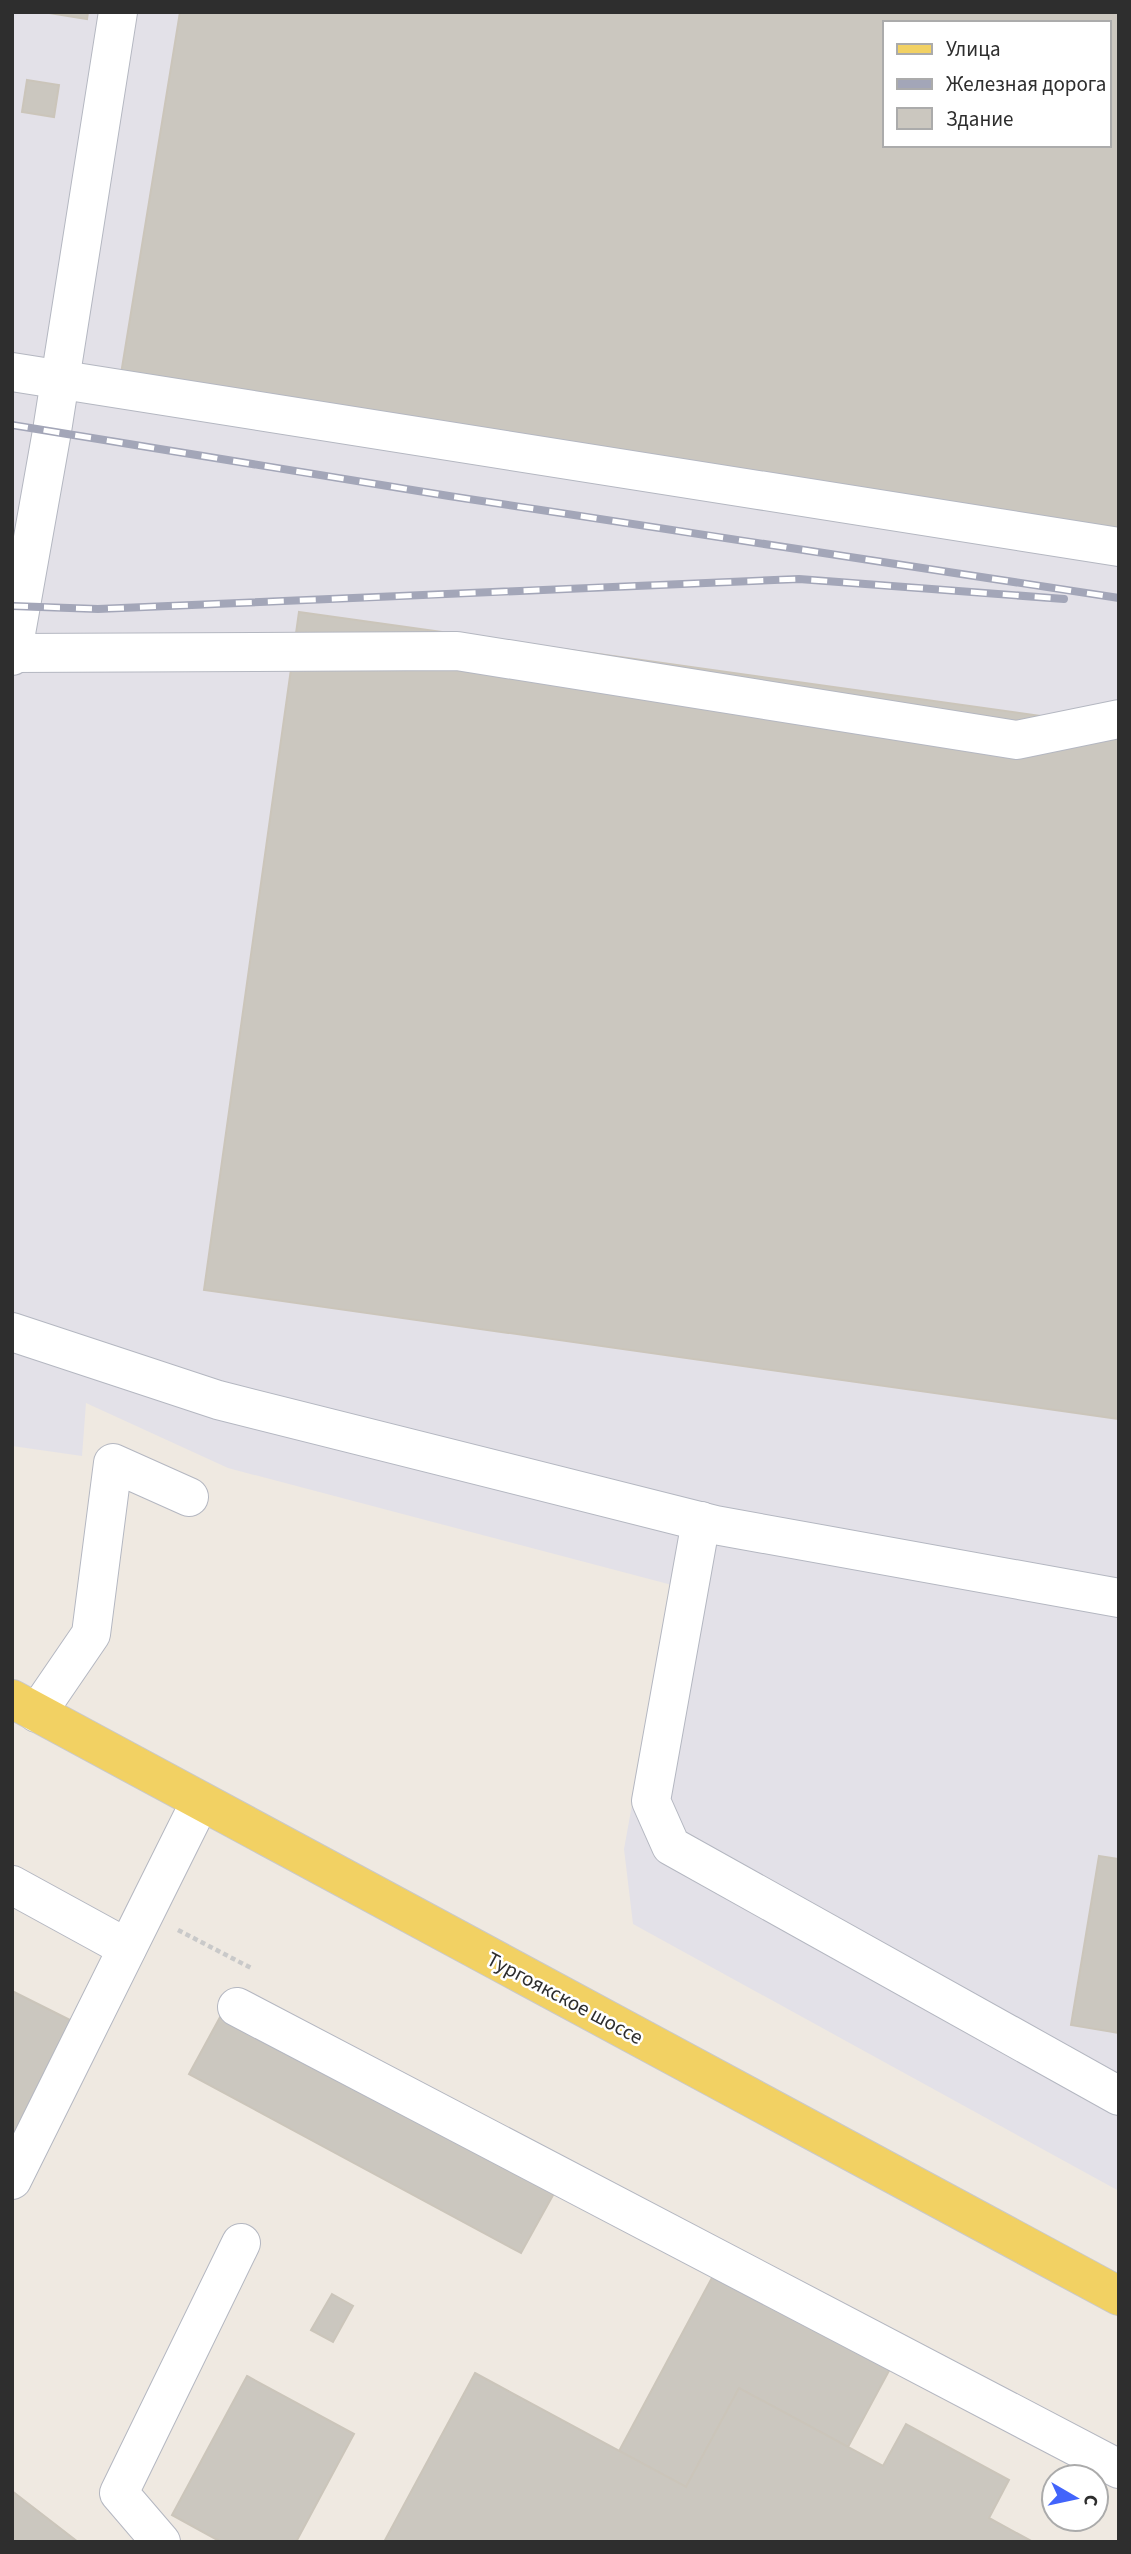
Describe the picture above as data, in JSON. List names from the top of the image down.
{
  "streets": {
    "main road": ["Тургоякское шоссе"]
  },
  "legend": ["Улица", "Железная дорога", "Здание"],
  "north": "right"
}
